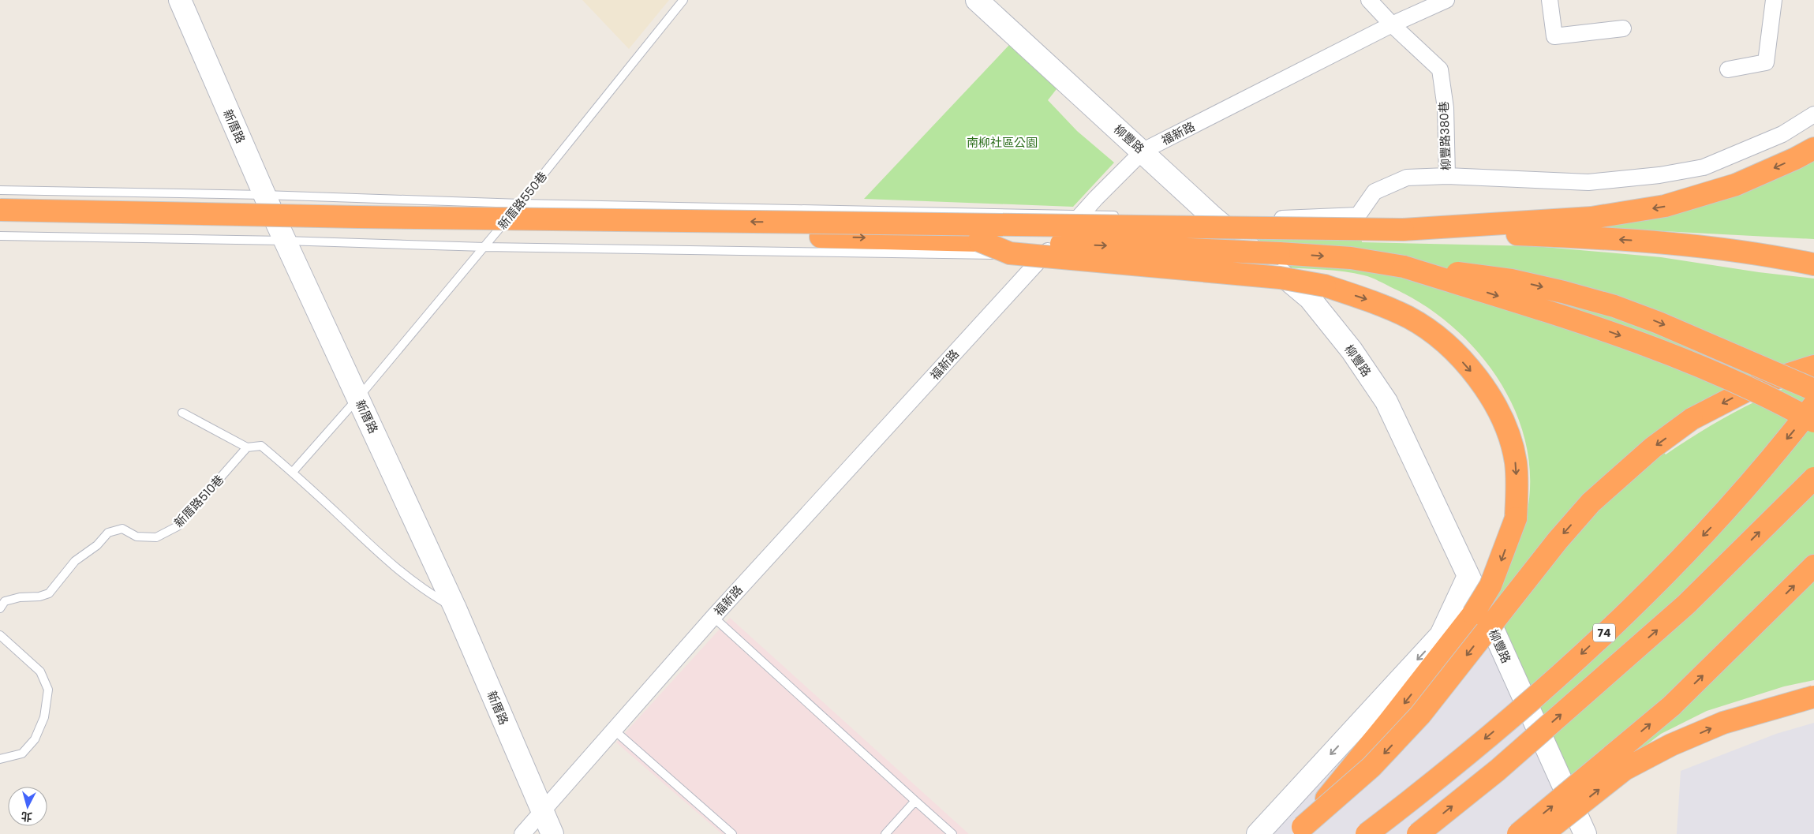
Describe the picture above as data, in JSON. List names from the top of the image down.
{
  "streets": {
    "highway": ["74"],
    "street": [
      "新厝路",
      "福新路",
      "柳豐路380巷",
      "柳豐路"
    ],
    "lane": ["新厝路550巷", "新厝路510巷"]
  },
  "crossings": [
    ["新厝路", "福新路"],
    ["新厝路", "新厝路550巷"],
    ["福新路", "柳豐路380巷"],
    ["福新路", "柳豐路"],
    ["柳豐路380巷", "柳豐路"]
  ],
  "parks": ["南柳社區公園"],
  "north": "bottom"
}
